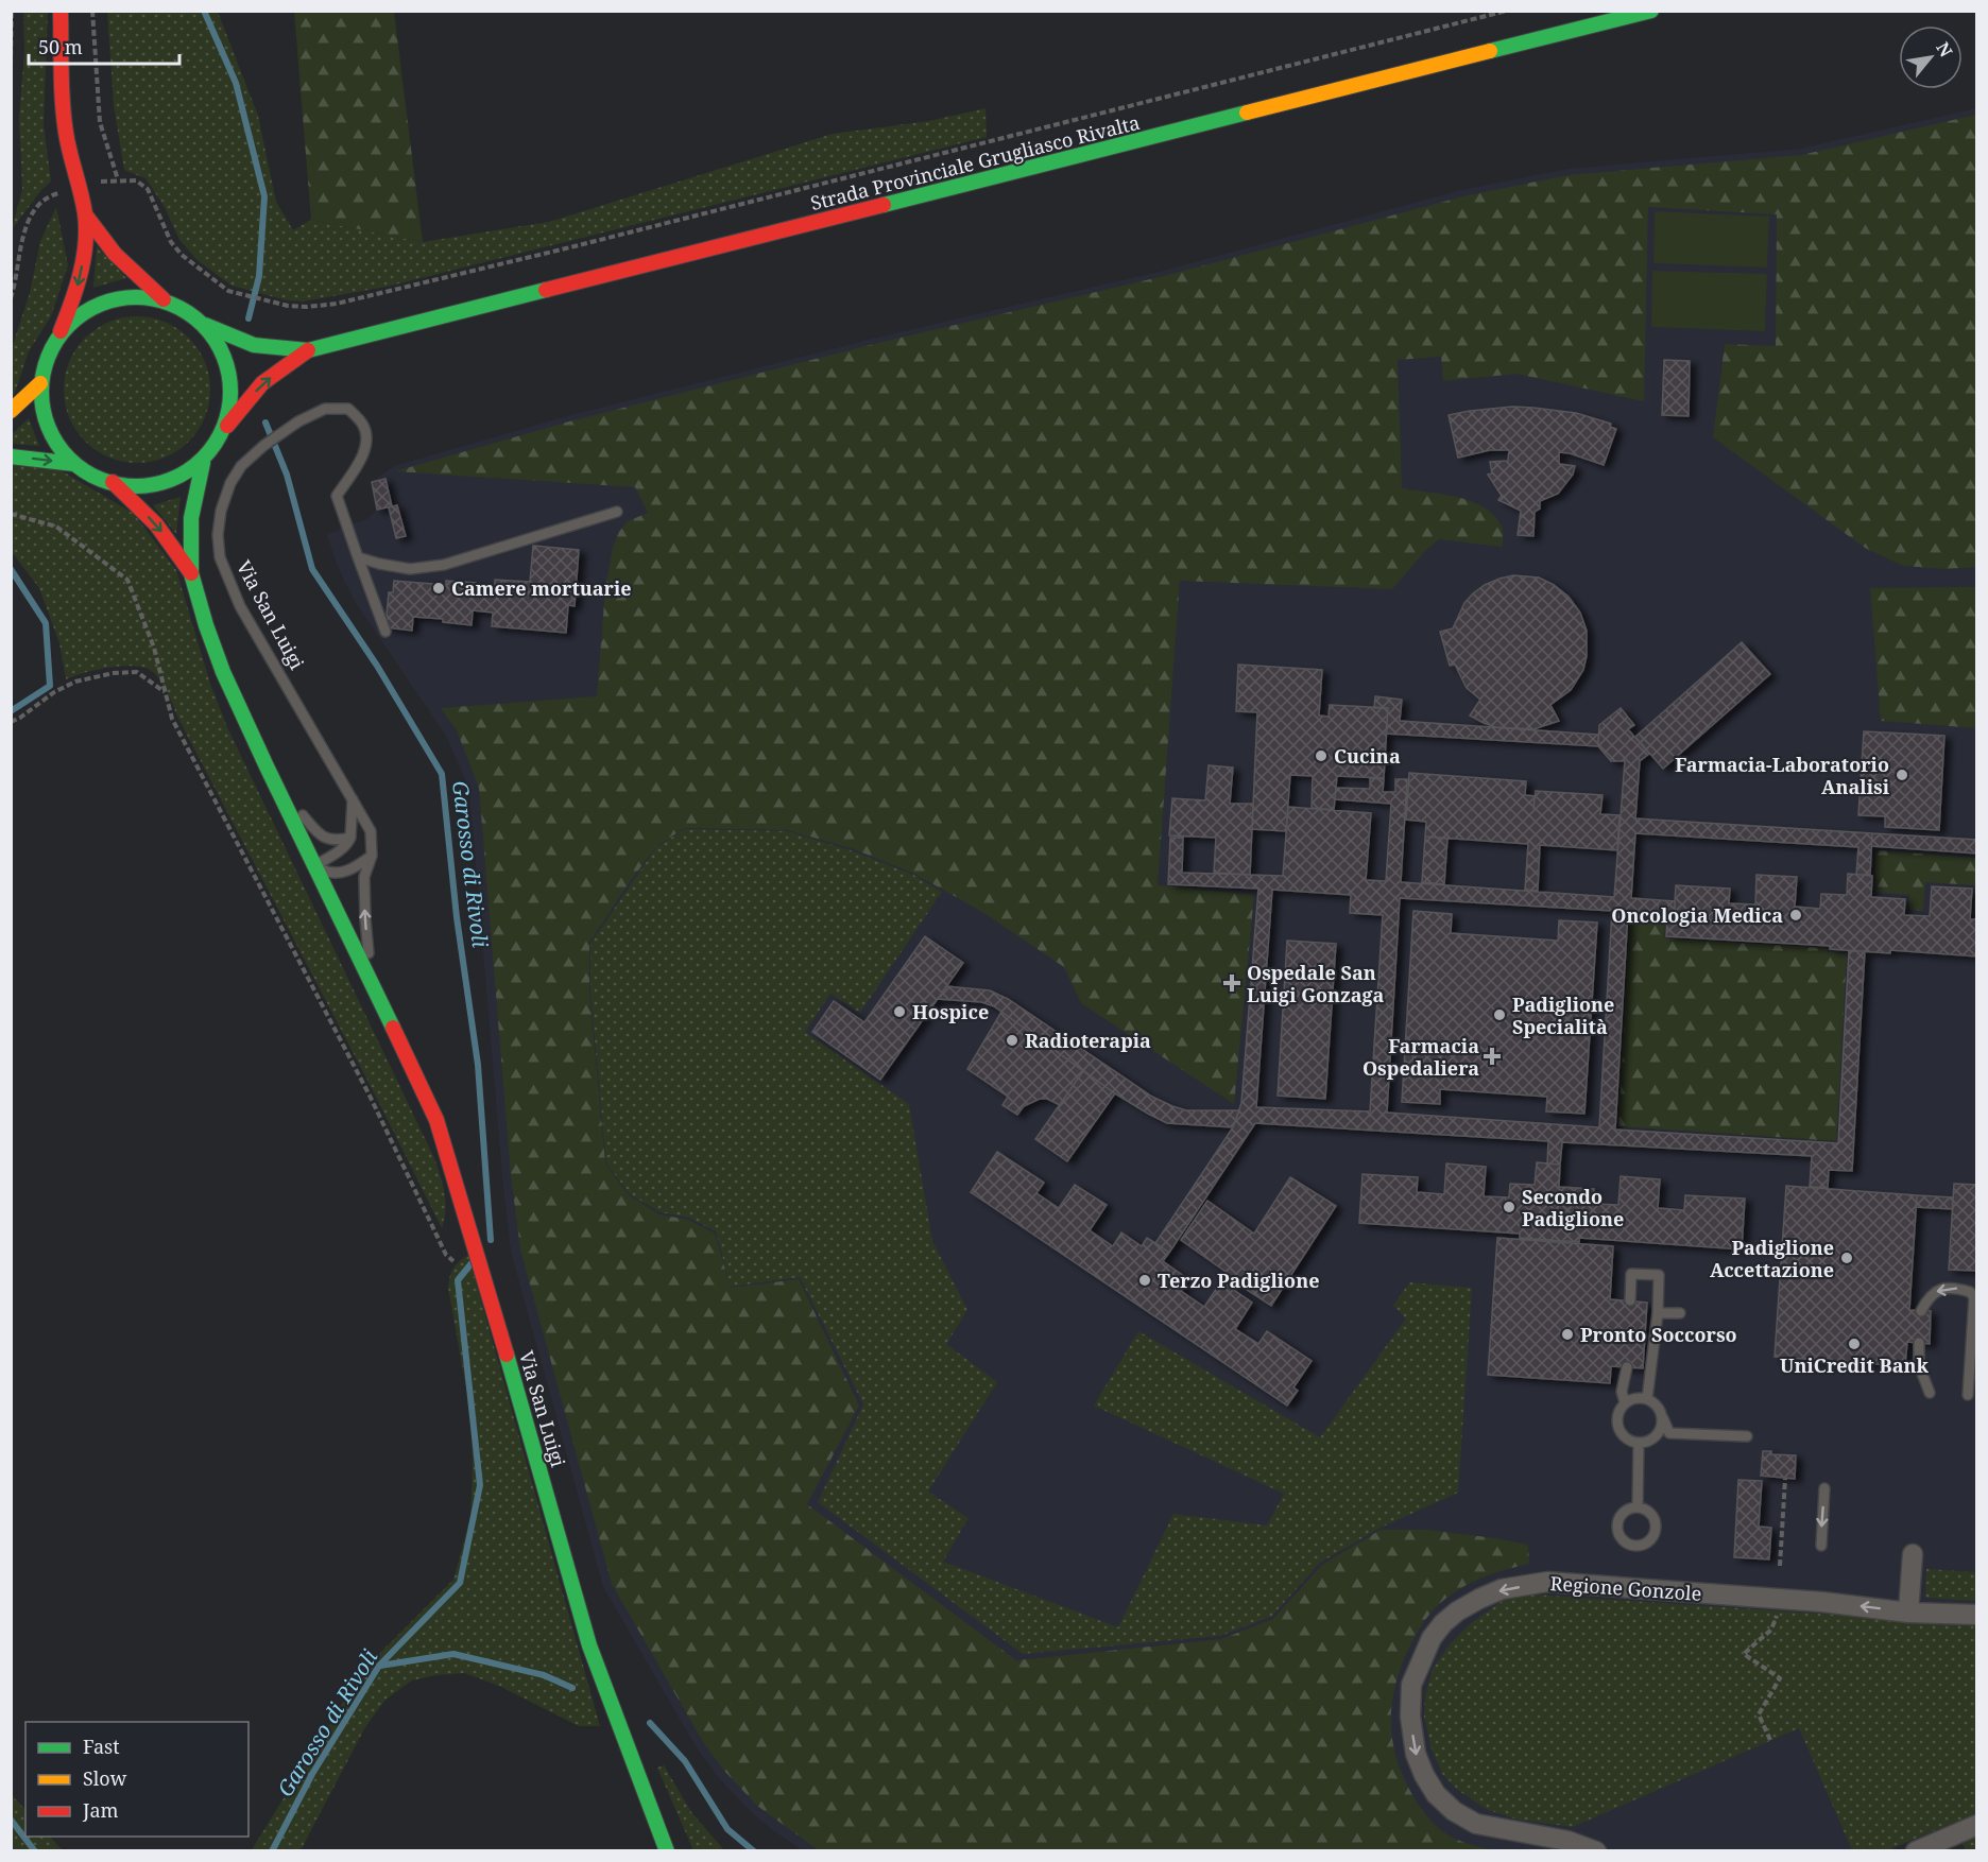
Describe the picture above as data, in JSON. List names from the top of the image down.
{
  "streets": {
    "street": ["Strada Provinciale Grugliasco Rivalta", "Via San Luigi", "Regione Gonzole"]
  },
  "crossings": [
    ["Strada Provinciale Grugliasco Rivalta", "Via San Luigi"]
  ],
  "water": ["Garosso di Rivoli"],
  "places": {
    "other": [
      "Camere mortuarie",
      "Cucina",
      "Farmacia-Laboratorio Analisi",
      "Oncologia Medica",
      "Hospice",
      "Padiglione Specialità",
      "Radioterapia",
      "Secondo Padiglione",
      "Padiglione Accettazione",
      "Terzo Padiglione",
      "Pronto Soccorso",
      "UniCredit Bank"
    ],
    "health": ["Ospedale San Luigi Gonzaga", "Farmacia Ospedaliera"]
  },
  "legend": ["Fast", "Slow", "Jam"],
  "scale_bar": "50 m",
  "north": "top right"
}
